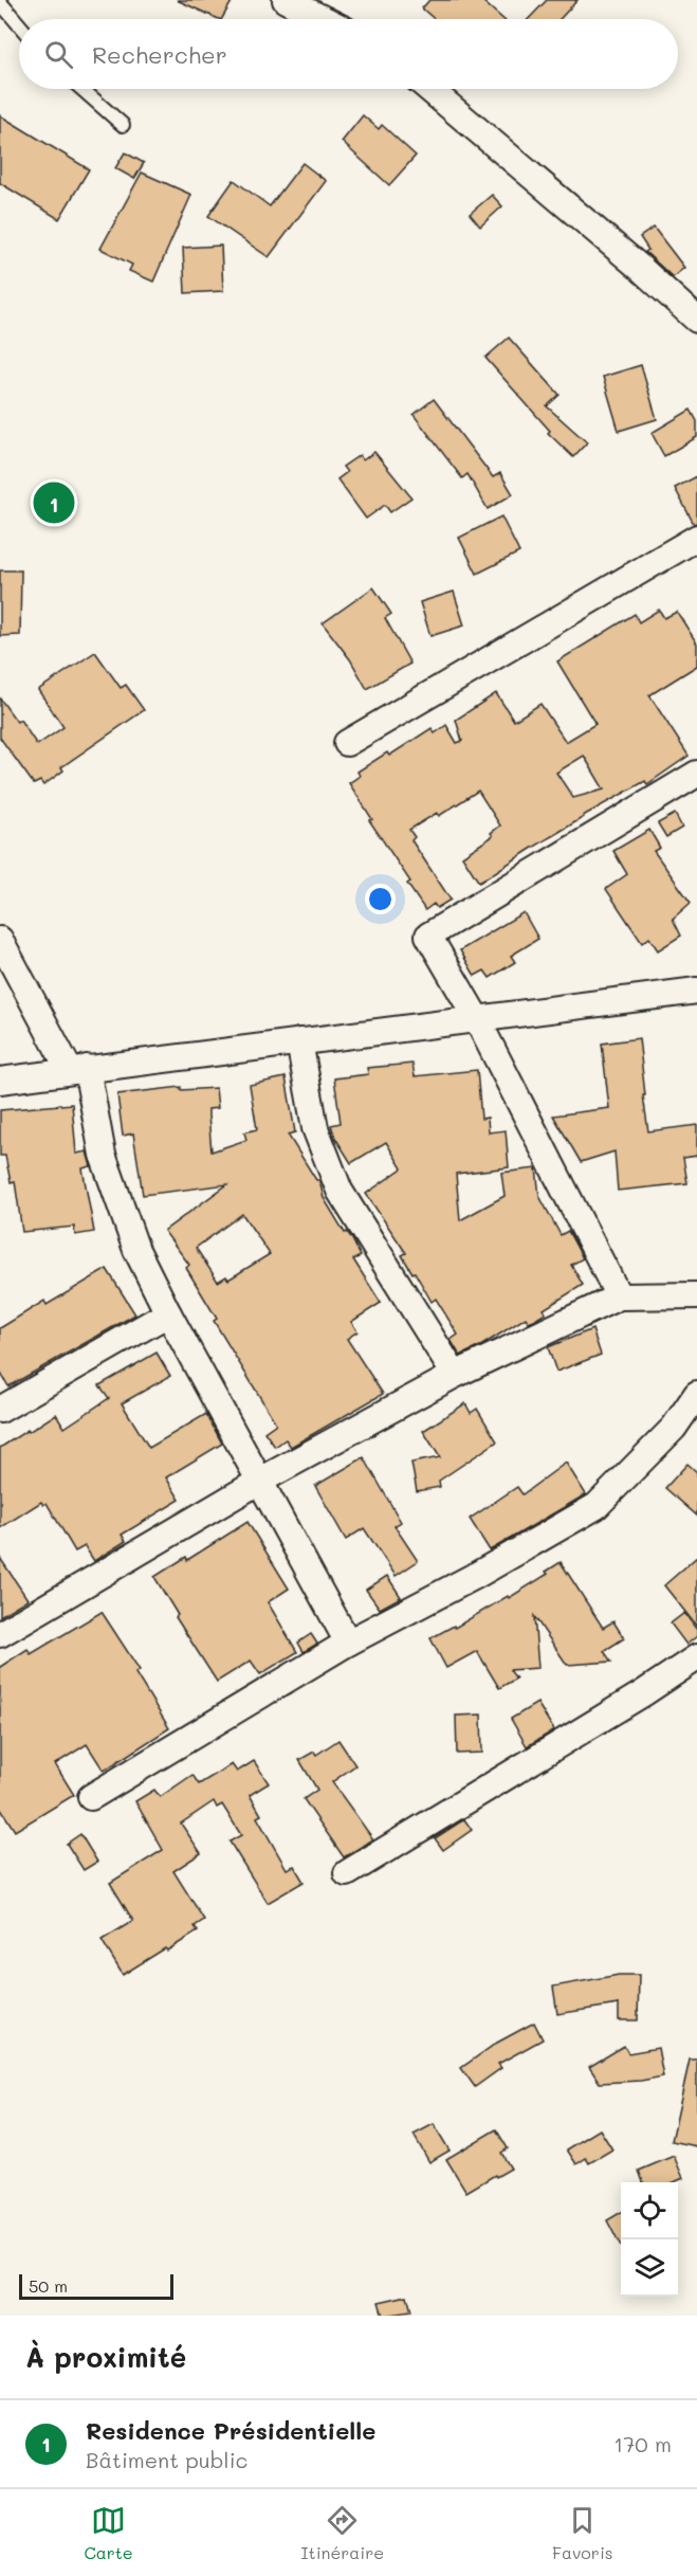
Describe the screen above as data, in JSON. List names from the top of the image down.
{
  "scale_bar": "50 m",
  "page": {
    "search": "Rechercher",
    "pins": "1",
    "scale": "50 m",
    "heading": "À proximité",
    "list": [
      {
        "mark": "1",
        "name": "Residence Présidentielle",
        "note": "Bâtiment public",
        "value": "170 m"
      }
    ],
    "nav": ["Carte", "Itinéraire", "Favoris"]
  }
}
